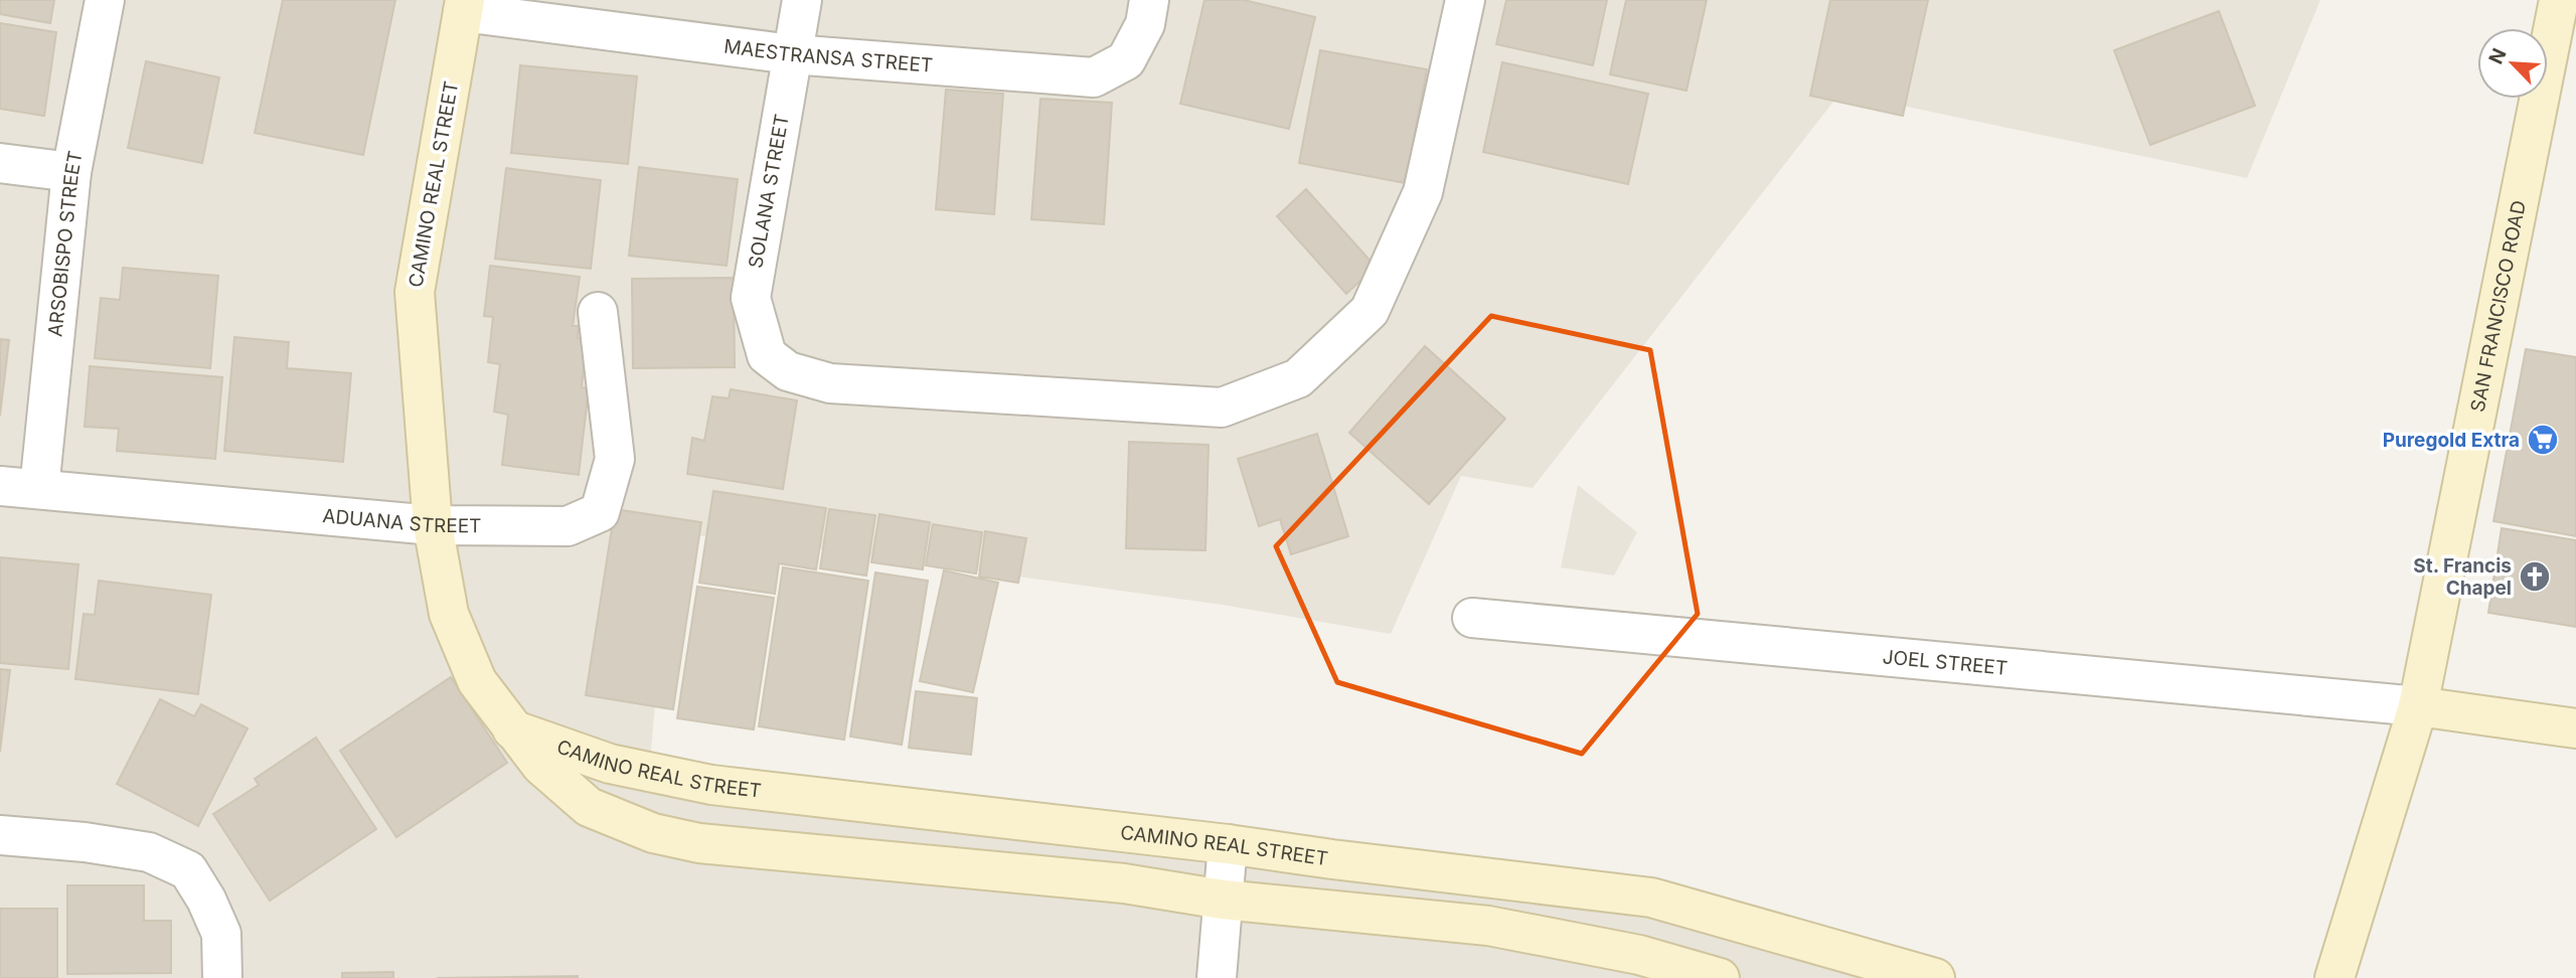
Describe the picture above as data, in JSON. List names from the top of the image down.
{
  "streets": {
    "street": [
      "MAESTRANSA STREET",
      "CAMINO REAL STREET",
      "SOLANA STREET",
      "ARSOBISPO STREET",
      "SAN FRANCISCO ROAD",
      "ADUANA STREET",
      "JOEL STREET"
    ]
  },
  "crossings": [
    ["MAESTRANSA STREET", "CAMINO REAL STREET"],
    ["MAESTRANSA STREET", "SOLANA STREET"],
    ["CAMINO REAL STREET", "ADUANA STREET"],
    ["ARSOBISPO STREET", "ADUANA STREET"],
    ["SAN FRANCISCO ROAD", "JOEL STREET"]
  ],
  "places": {
    "supermarket": ["Puregold Extra"],
    "church": ["St. Francis Chapel"]
  },
  "north": "top left"
}
